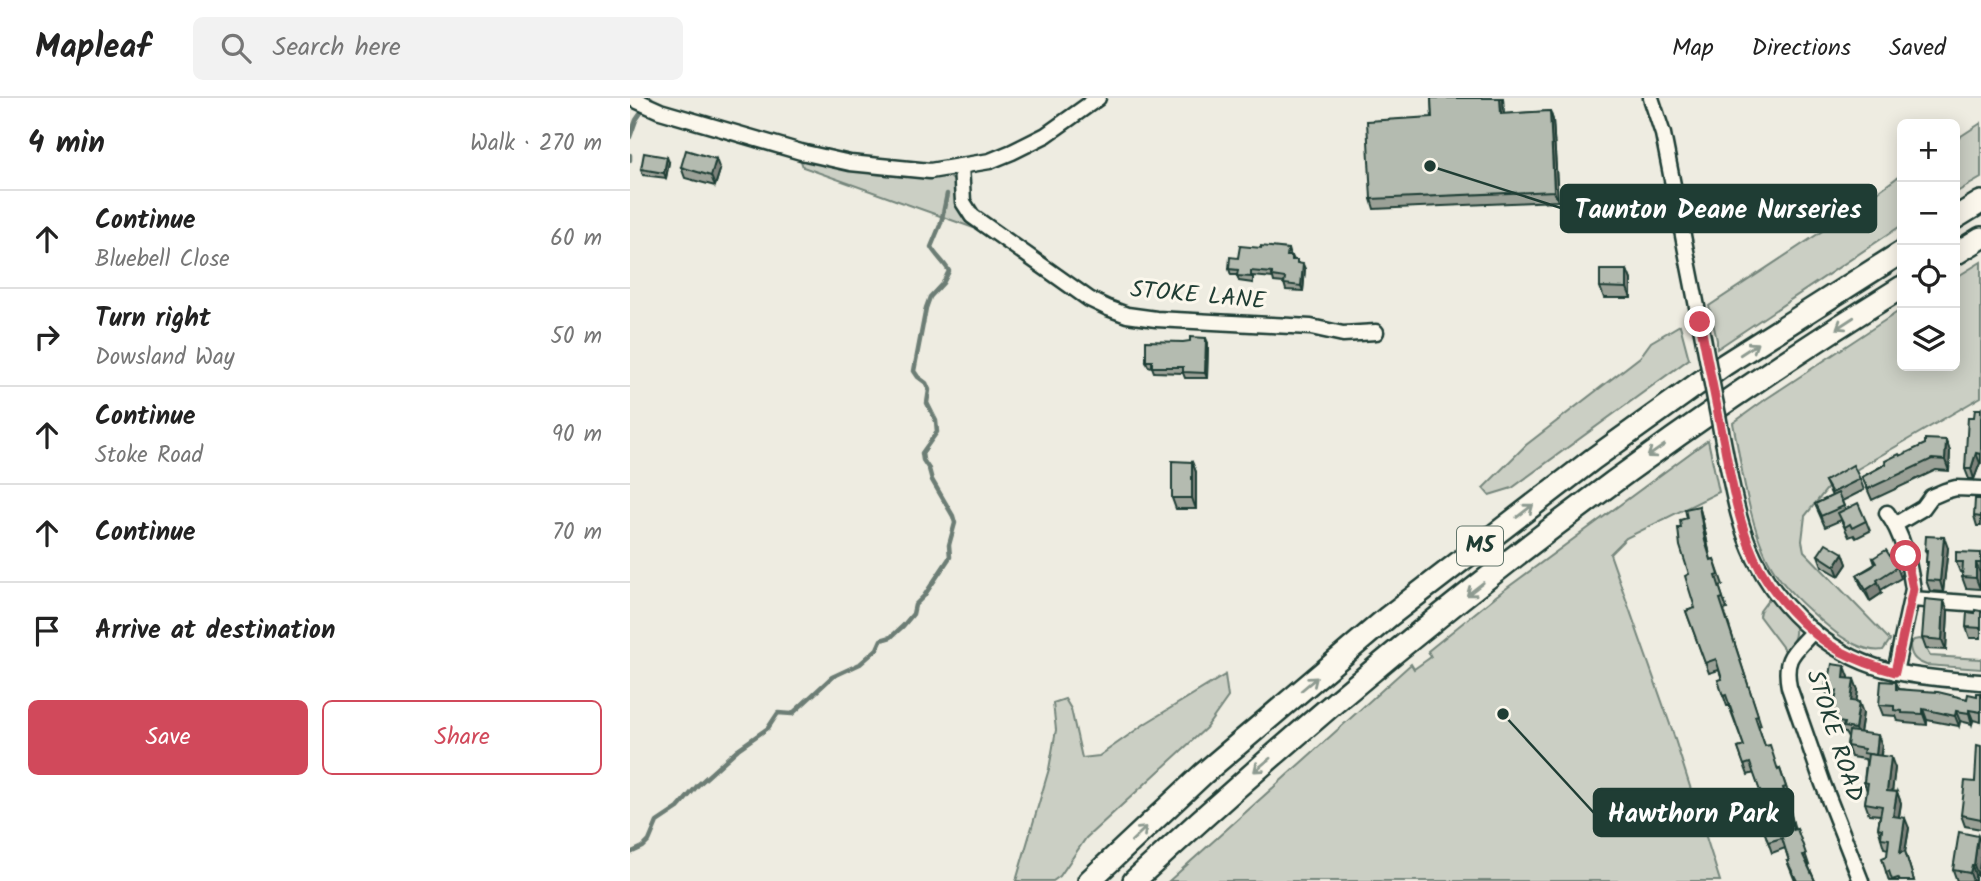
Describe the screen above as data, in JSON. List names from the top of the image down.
{
  "streets": {
    "highway": ["M5"],
    "street": ["STOKE LANE", "STOKE ROAD"]
  },
  "places": ["Taunton Deane Nurseries", "Hawthorn Park"],
  "page": {
    "header": "Mapleaf",
    "search": "Search here",
    "nav": ["Map", "Directions", "Saved"],
    "heading": ["4 min", "Walk · 270 m"],
    "map_buttons": ["+", "−"],
    "list": [
      ["Continue", "Bluebell Close", "60 m"],
      ["Turn right", "Dowsland Way", "50 m"],
      ["Continue", "Stoke Road", "90 m"],
      ["Continue", "70 m"],
      "Arrive at destination"
    ],
    "buttons": ["Save", "Share"]
  }
}
